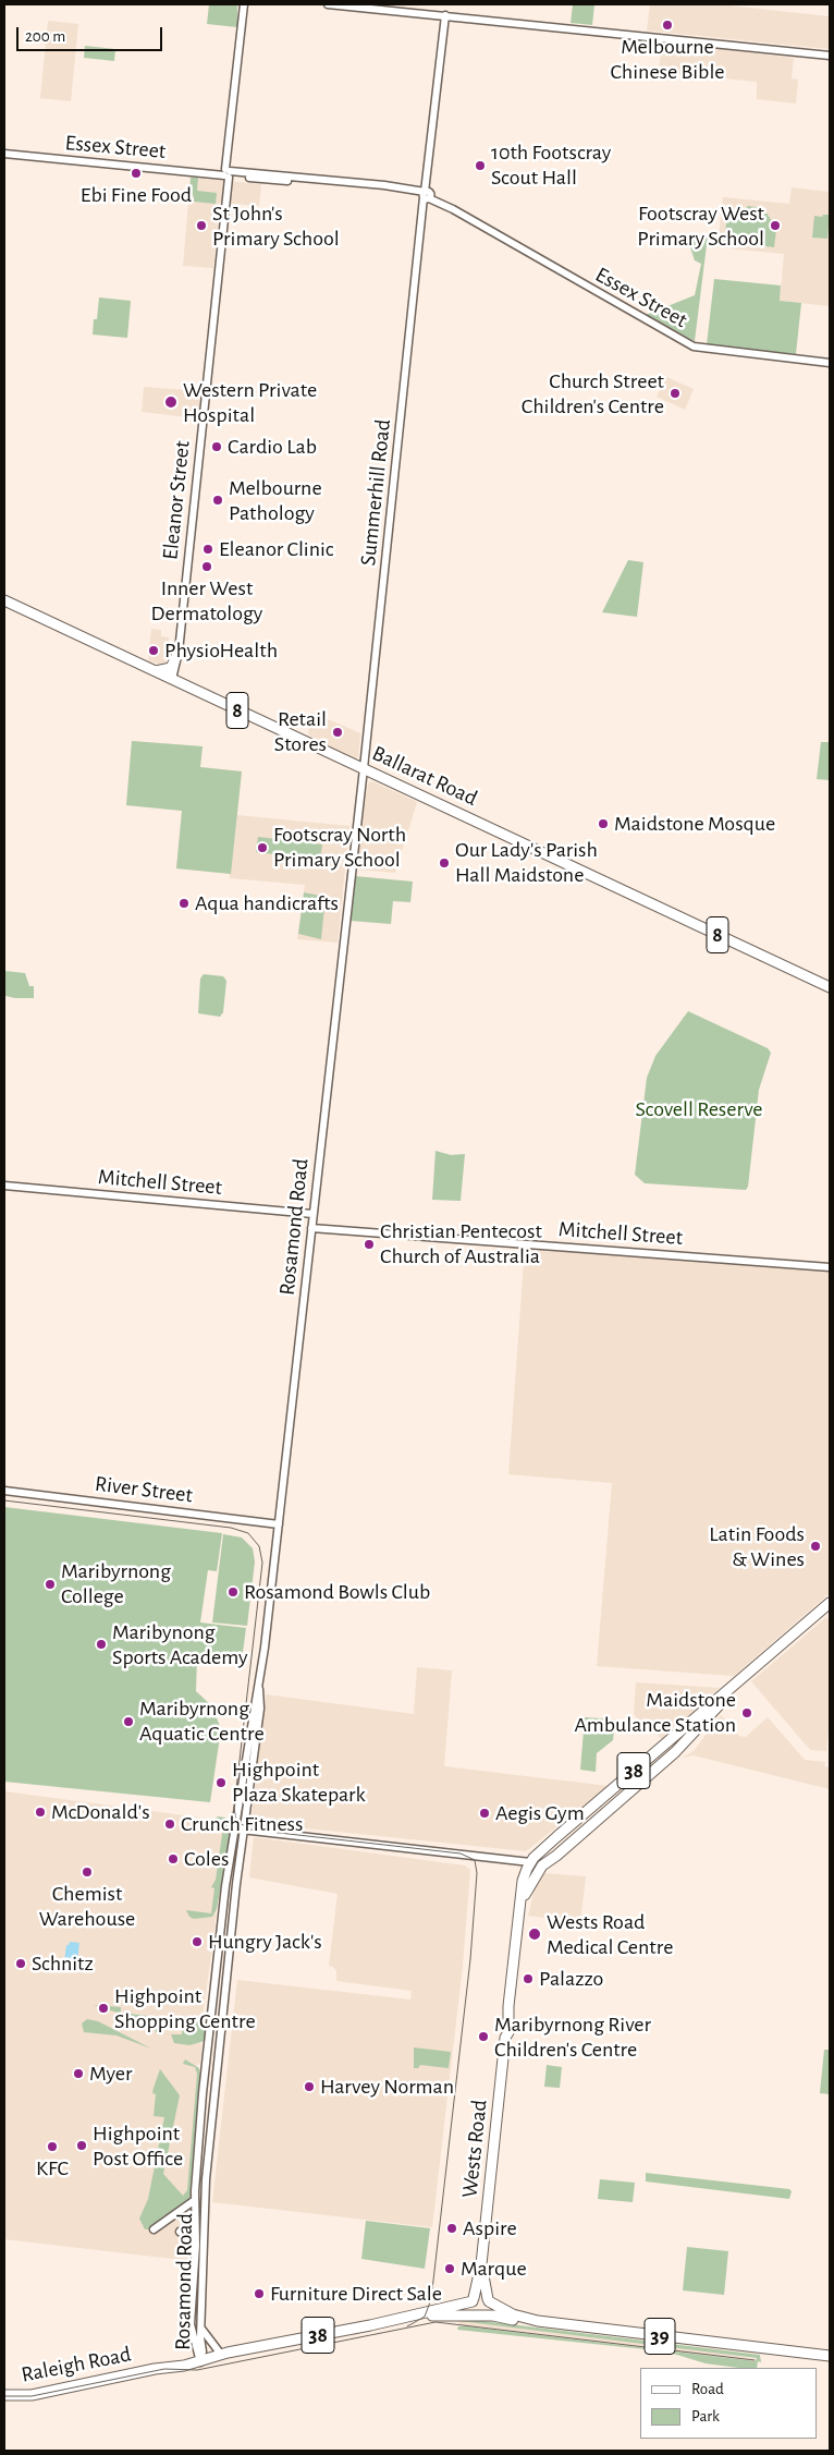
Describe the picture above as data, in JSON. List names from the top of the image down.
{
  "streets": {
    "main road": [
      "8",
      "Ballarat Road",
      "38",
      "Wests Road",
      "39",
      "Raleigh Road"
    ],
    "street": [
      "Essex Street",
      "Summerhill Road",
      "Eleanor Street",
      "Mitchell Street",
      "Rosamond Road",
      "River Street"
    ]
  },
  "crossings": [
    ["Essex Street", "Summerhill Road"],
    ["Essex Street", "Eleanor Street"],
    ["Summerhill Road", "Ballarat Road"],
    ["Summerhill Road", "Rosamond Road"],
    ["Eleanor Street", "Ballarat Road"],
    ["Ballarat Road", "Rosamond Road"],
    ["Mitchell Street", "Rosamond Road"],
    ["Rosamond Road", "River Street"],
    ["Rosamond Road", "Raleigh Road"],
    ["38", "Wests Road"],
    ["38", "39"],
    ["38", "Raleigh Road"],
    ["Wests Road", "39"],
    ["Wests Road", "Raleigh Road"],
    ["39", "Raleigh Road"]
  ],
  "parks": ["Scovell Reserve"],
  "places": [
    "Melbourne Chinese Bible",
    "10th Footscray Scout Hall",
    "Ebi Fine Food",
    "St John's Primary School",
    "Footscray West Primary School",
    "Church Street Children's Centre",
    "Western Private Hospital",
    "Cardio Lab",
    "Melbourne Pathology",
    "Eleanor Clinic",
    "Inner West Dermatology",
    "PhysioHealth",
    "Retail Stores",
    "Maidstone Mosque",
    "Footscray North Primary School",
    "Our Lady's Parish Hall Maidstone",
    "Aqua handicrafts",
    "Christian Pentecost Church of Australia",
    "Latin Foods & Wines",
    "Maribyrnong College",
    "Rosamond Bowls Club",
    "Maribynong Sports Academy",
    "Maidstone Ambulance Station",
    "Maribyrnong Aquatic Centre",
    "Highpoint Plaza Skatepark",
    "McDonald's",
    "Aegis Gym",
    "Crunch Fitness",
    "Coles",
    "Chemist Warehouse",
    "Wests Road Medical Centre",
    "Hungry Jack's",
    "Schnitz",
    "Palazzo",
    "Highpoint Shopping Centre",
    "Maribyrnong River Children's Centre",
    "Myer",
    "Harvey Norman",
    "Highpoint Post Office",
    "KFC",
    "Aspire",
    "Marque",
    "Furniture Direct Sale"
  ],
  "legend": ["Road", "Park"],
  "scale_bar": "200 m"
}
